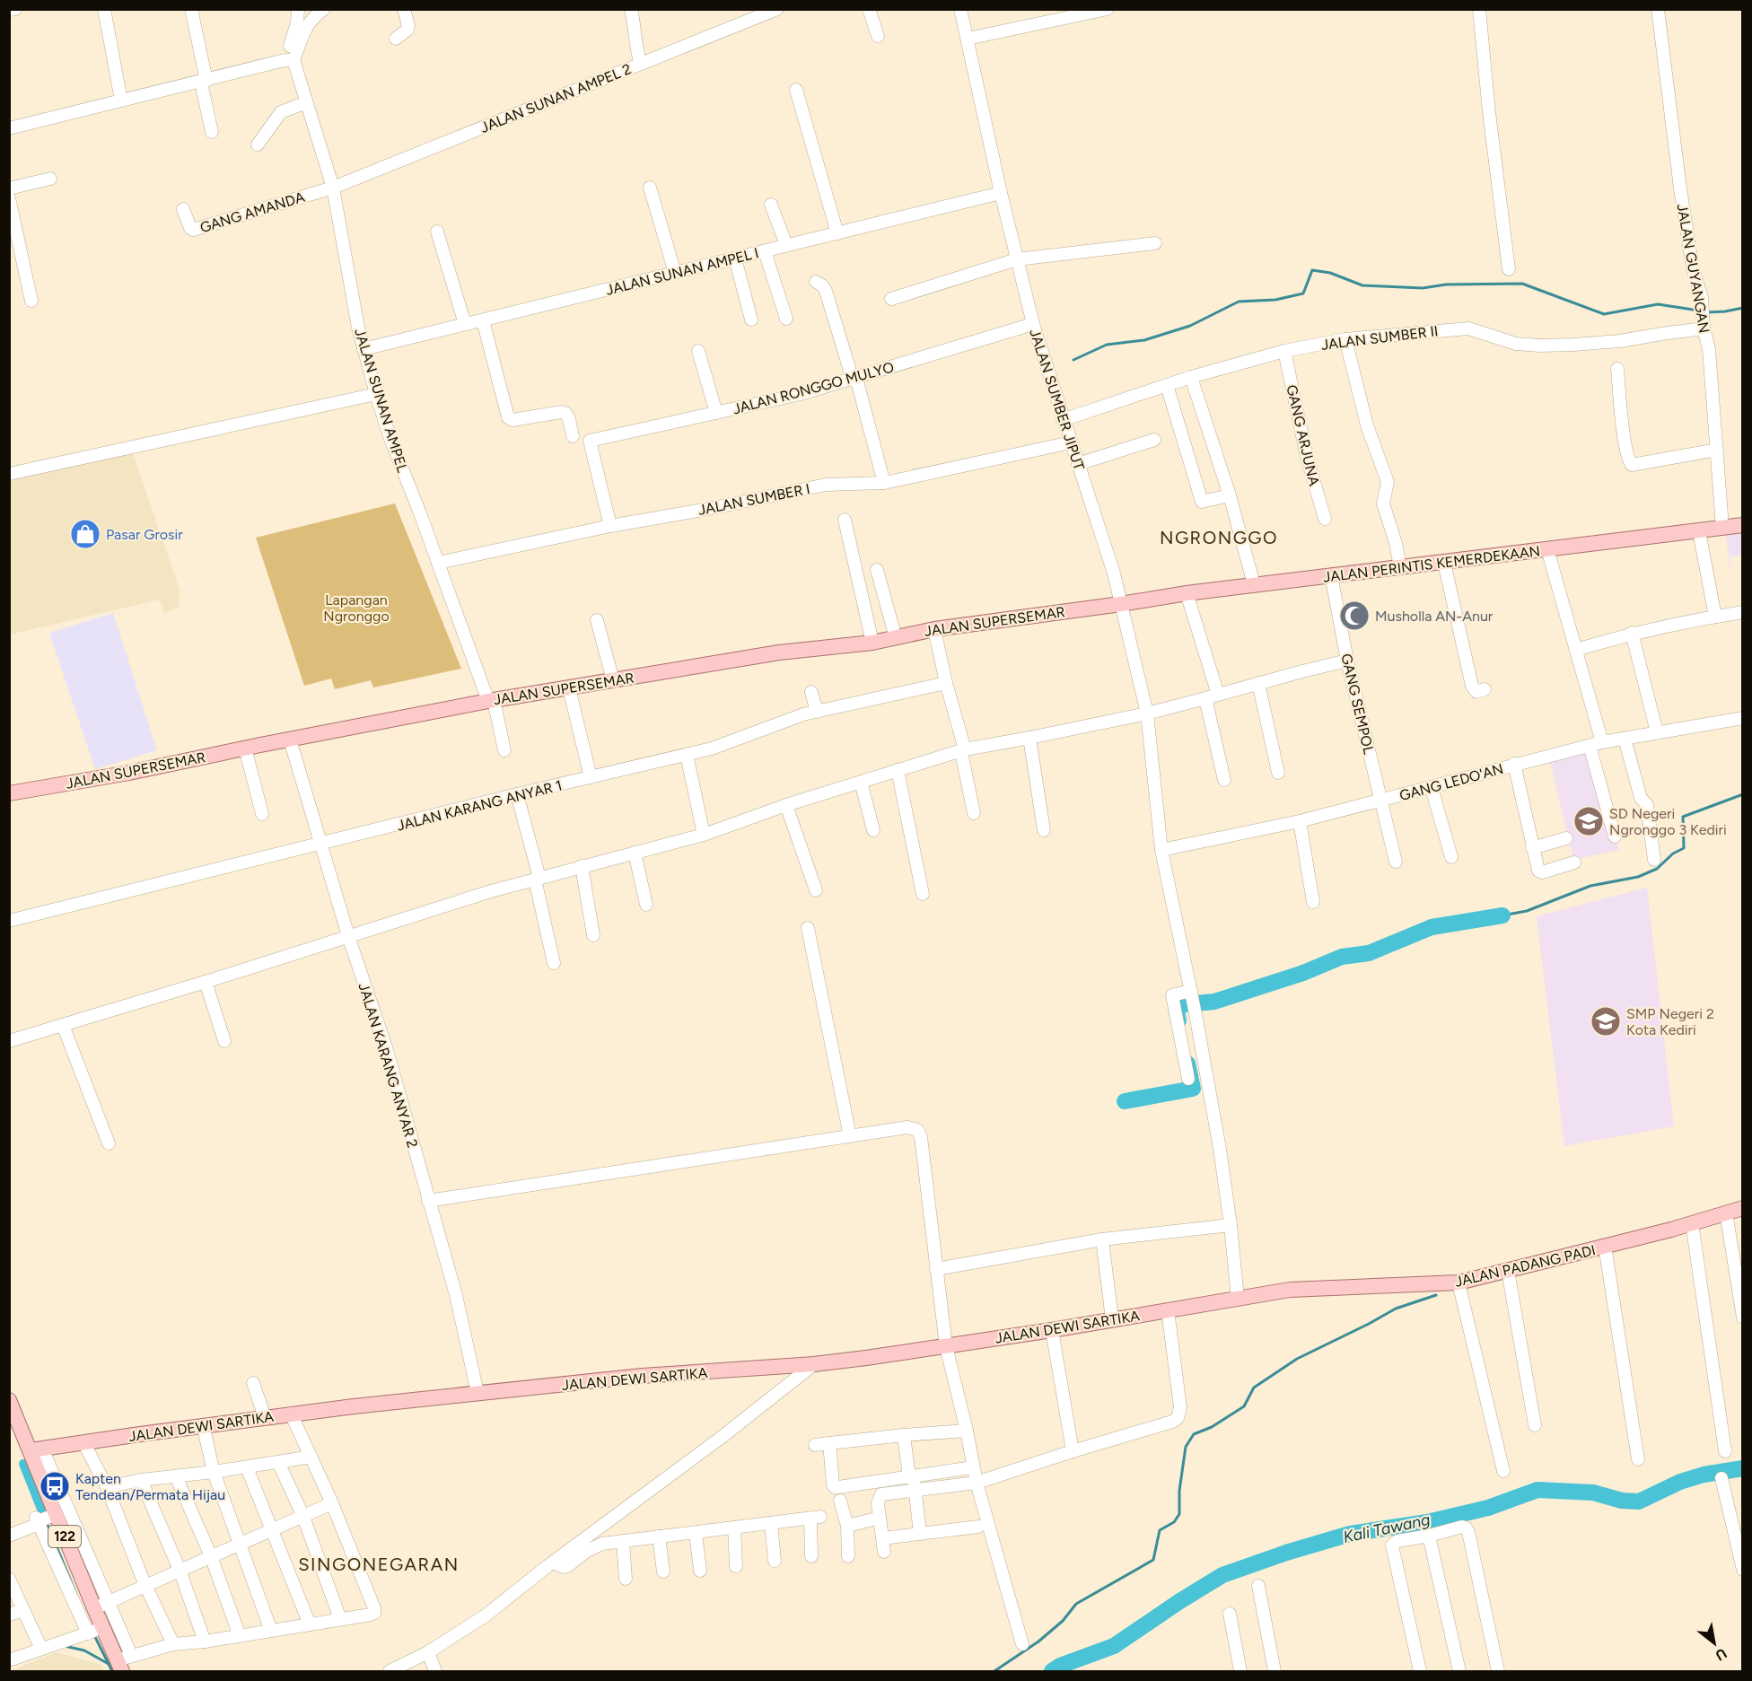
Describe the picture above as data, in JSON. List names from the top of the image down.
{
  "streets": {
    "main road": [
      "JALAN PERINTIS KEMERDEKAAN",
      "JALAN SUPERSEMAR",
      "JALAN PADANG PADI",
      "JALAN DEWI SARTIKA",
      "122"
    ],
    "street": [
      "JALAN SUNAN AMPEL 2",
      "GANG AMANDA",
      "JALAN GUYANGAN",
      "JALAN SUNAN AMPEL I",
      "JALAN SUMBER II",
      "JALAN RONGGO MULYO",
      "JALAN SUMBER JIPUT",
      "JALAN SUNAN AMPEL",
      "GANG ARJUNA",
      "JALAN SUMBER I",
      "GANG SEMPOL",
      "GANG LEDO'AN",
      "JALAN KARANG ANYAR 1",
      "JALAN KARANG ANYAR 2"
    ]
  },
  "crossings": [
    ["JALAN SUNAN AMPEL 2", "GANG AMANDA"],
    ["JALAN SUNAN AMPEL 2", "JALAN SUNAN AMPEL"],
    ["GANG AMANDA", "JALAN SUNAN AMPEL"],
    ["JALAN GUYANGAN", "JALAN SUMBER II"],
    ["JALAN GUYANGAN", "JALAN PERINTIS KEMERDEKAAN"],
    ["JALAN SUNAN AMPEL I", "JALAN SUMBER JIPUT"],
    ["JALAN SUNAN AMPEL I", "JALAN SUNAN AMPEL"],
    ["JALAN SUMBER II", "JALAN SUMBER JIPUT"],
    ["JALAN SUMBER II", "GANG ARJUNA"],
    ["JALAN RONGGO MULYO", "JALAN SUMBER JIPUT"],
    ["JALAN RONGGO MULYO", "JALAN SUMBER I"],
    ["JALAN SUMBER JIPUT", "JALAN SUMBER I"],
    ["JALAN SUMBER JIPUT", "JALAN PERINTIS KEMERDEKAAN"],
    ["JALAN SUMBER JIPUT", "JALAN SUPERSEMAR"],
    ["JALAN SUMBER JIPUT", "GANG LEDO'AN"],
    ["JALAN SUMBER JIPUT", "JALAN PADANG PADI"],
    ["JALAN SUMBER JIPUT", "JALAN DEWI SARTIKA"],
    ["JALAN SUNAN AMPEL", "JALAN SUMBER I"],
    ["JALAN SUNAN AMPEL", "JALAN SUPERSEMAR"],
    ["JALAN PERINTIS KEMERDEKAAN", "JALAN SUPERSEMAR"],
    ["JALAN PERINTIS KEMERDEKAAN", "GANG SEMPOL"],
    ["JALAN SUPERSEMAR", "JALAN KARANG ANYAR 2"],
    ["GANG SEMPOL", "GANG LEDO'AN"],
    ["JALAN KARANG ANYAR 1", "JALAN KARANG ANYAR 2"],
    ["JALAN KARANG ANYAR 2", "JALAN DEWI SARTIKA"],
    ["JALAN PADANG PADI", "JALAN DEWI SARTIKA"],
    ["JALAN DEWI SARTIKA", "122"]
  ],
  "districts": ["NGRONGGO", "SINGONEGARAN"],
  "water": ["Kali Tawang"],
  "parks": ["Lapangan Ngronggo"],
  "places": {
    "shop": ["Pasar Grosir"],
    "mosque": ["Musholla AN-Anur"],
    "school or university": ["SD Negeri Ngronggo 3 Kediri", "SMP Negeri 2 Kota Kediri"],
    "bus stop": ["Kapten Tendean/Permata Hijau"]
  },
  "north": "bottom right"
}
